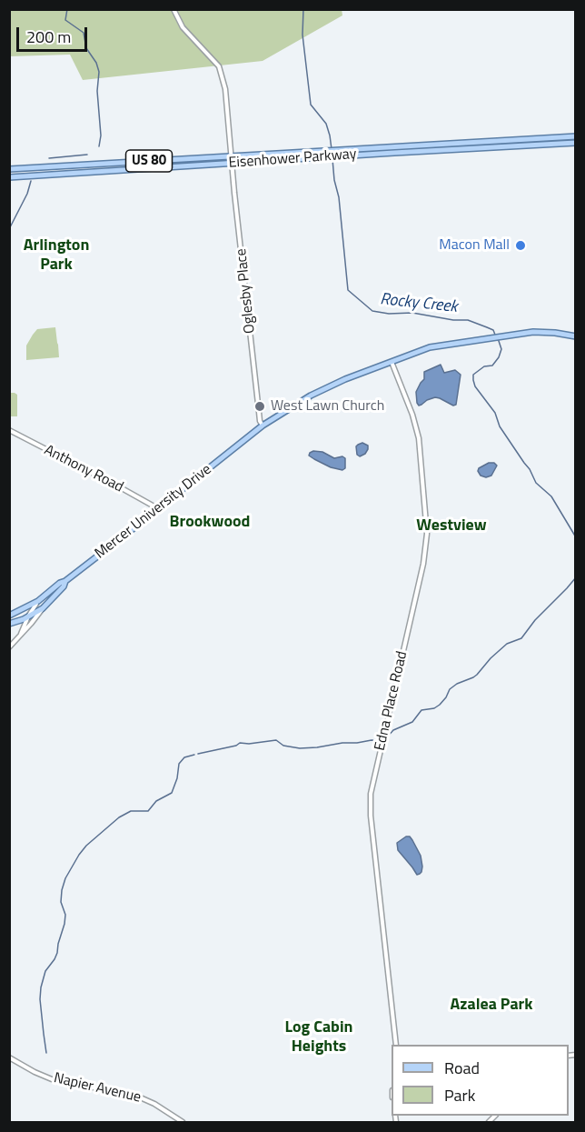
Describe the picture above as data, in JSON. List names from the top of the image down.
{
  "streets": {
    "main road": ["Eisenhower Parkway", "US 80", "Mercer University Drive"],
    "street": [
      "Oglesby Place",
      "Anthony Road",
      "Edna Place Road",
      "Napier Avenue"
    ]
  },
  "crossings": [
    ["Eisenhower Parkway", "Oglesby Place"],
    ["Oglesby Place", "Mercer University Drive"],
    ["Anthony Road", "Mercer University Drive"],
    ["Mercer University Drive", "Edna Place Road"]
  ],
  "districts": [
    "Arlington Park",
    "Brookwood",
    "Westview",
    "Azalea Park",
    "Log Cabin Heights"
  ],
  "water": ["Rocky Creek"],
  "places": ["Macon Mall", "West Lawn Church"],
  "legend": ["Road", "Park"],
  "scale_bar": "200 m"
}
